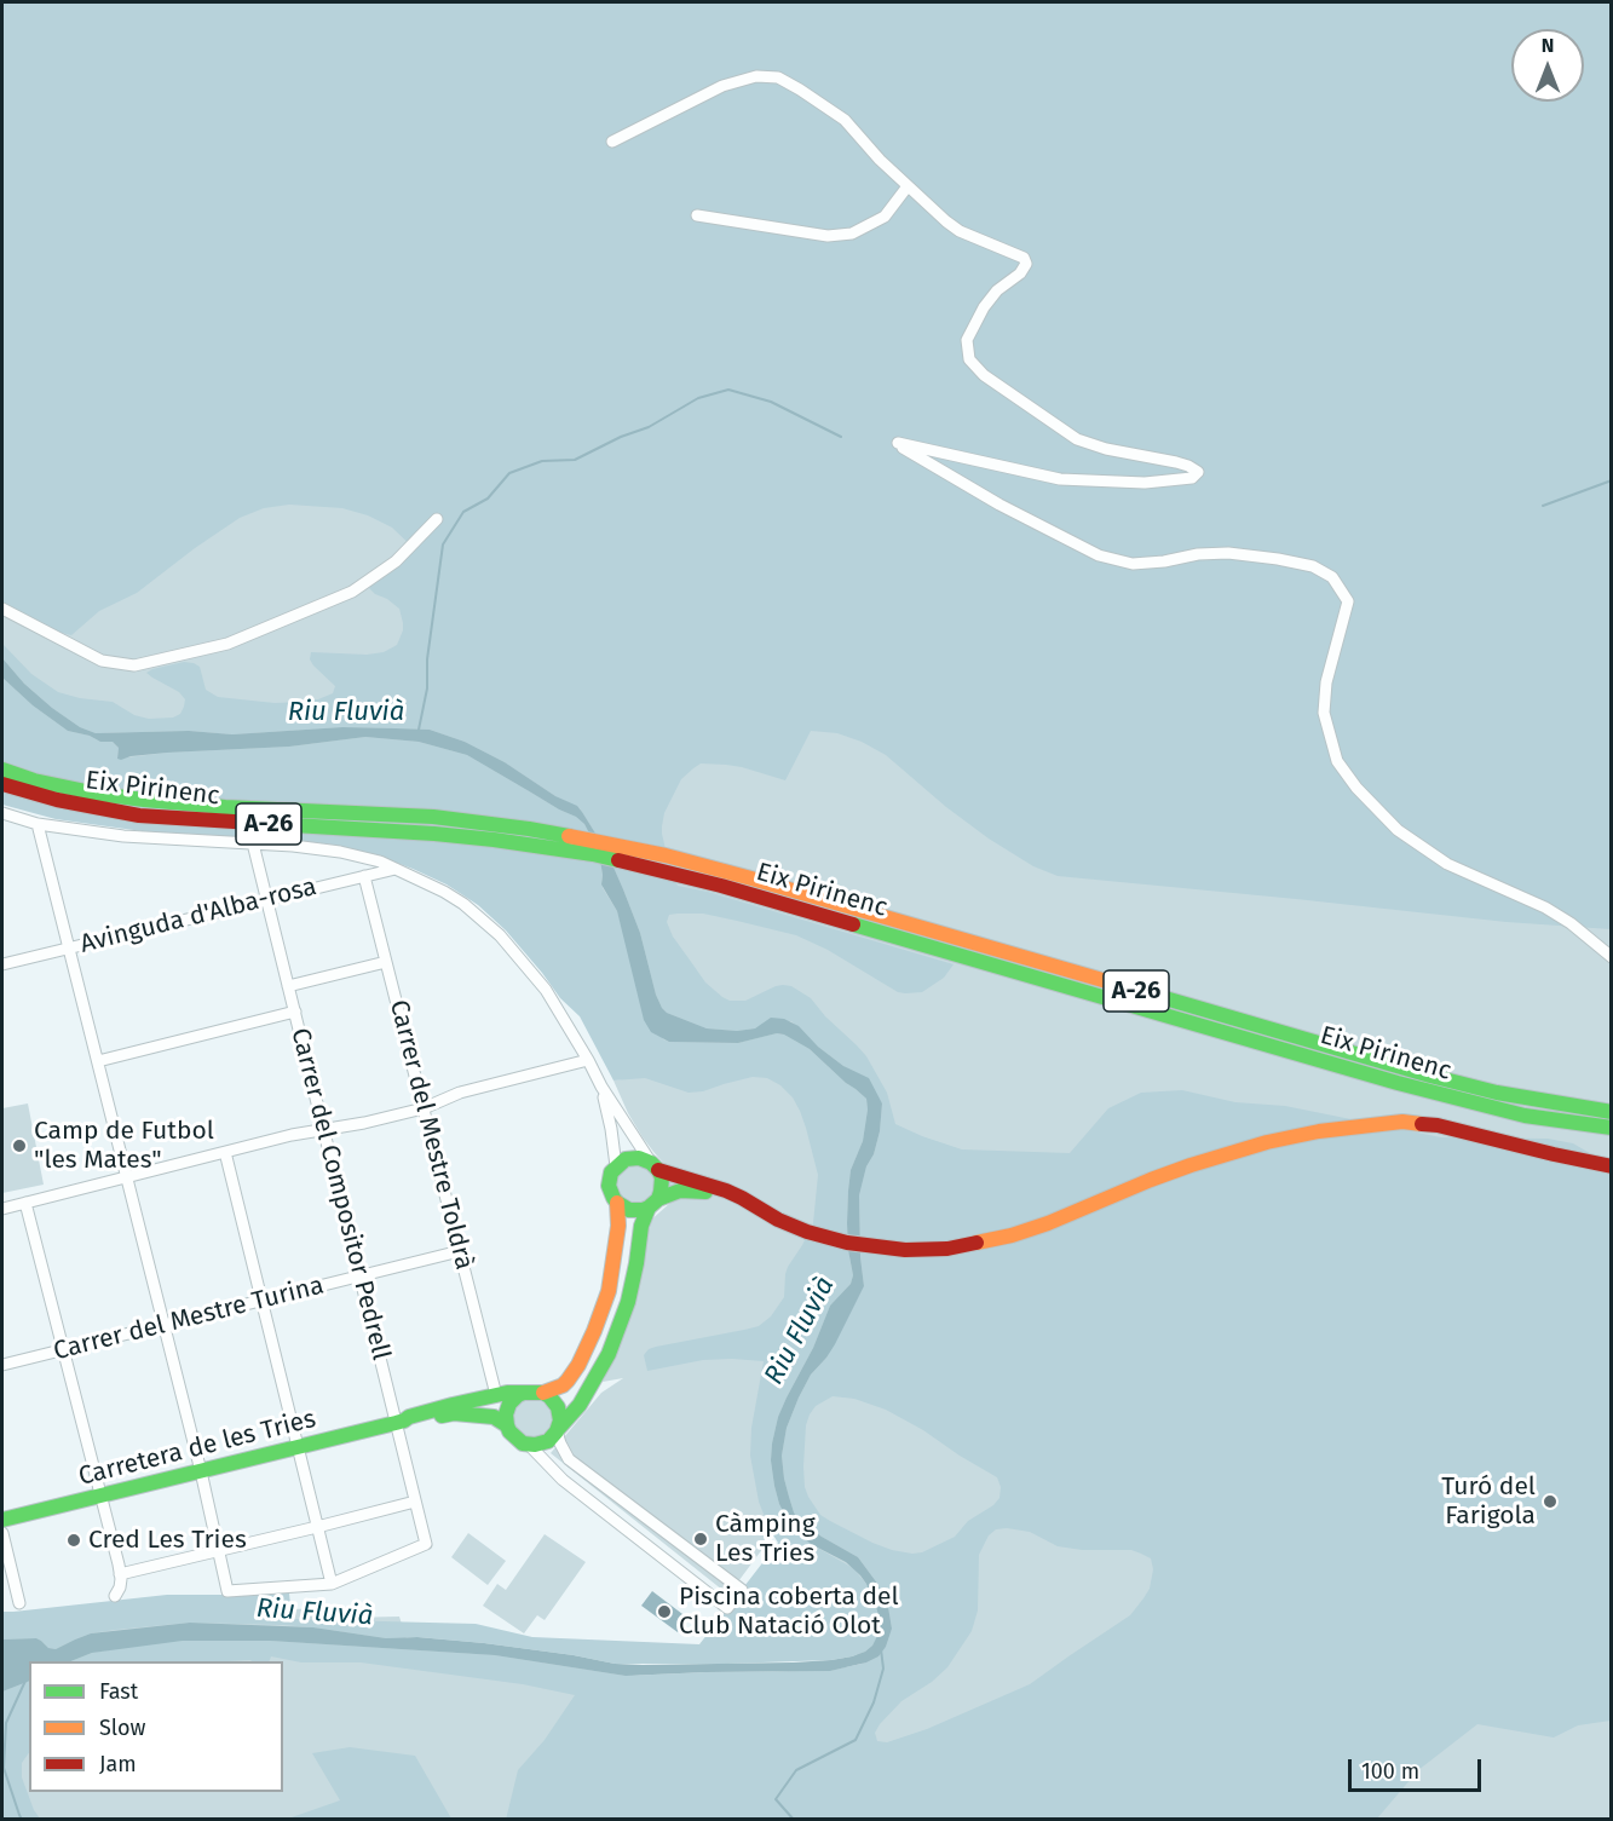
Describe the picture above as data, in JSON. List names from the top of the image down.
{
  "streets": {
    "main road": ["Eix Pirinenc", "A-26", "Carretera de les Tries"],
    "street": [
      "Avinguda d'Alba-rosa",
      "Carrer del Mestre Toldrà",
      "Carrer del Compositor Pedrell",
      "Carrer del Mestre Turina"
    ]
  },
  "crossings": [
    ["Avinguda d'Alba-rosa", "Carrer del Mestre Toldrà"],
    ["Avinguda d'Alba-rosa", "Carrer del Compositor Pedrell"],
    ["Carrer del Mestre Toldrà", "Carrer del Mestre Turina"],
    ["Carrer del Mestre Toldrà", "Carretera de les Tries"],
    ["Carrer del Compositor Pedrell", "Carrer del Mestre Turina"],
    ["Carrer del Compositor Pedrell", "Carretera de les Tries"]
  ],
  "water": ["Riu Fluvià"],
  "places": [
    "Camp de Futbol \"les Mates\"",
    "Turó del Farigola",
    "Càmping Les Tries",
    "Cred Les Tries",
    "Piscina coberta del Club Natació Olot"
  ],
  "legend": ["Fast", "Slow", "Jam"],
  "scale_bar": "100 m",
  "north": "top"
}
